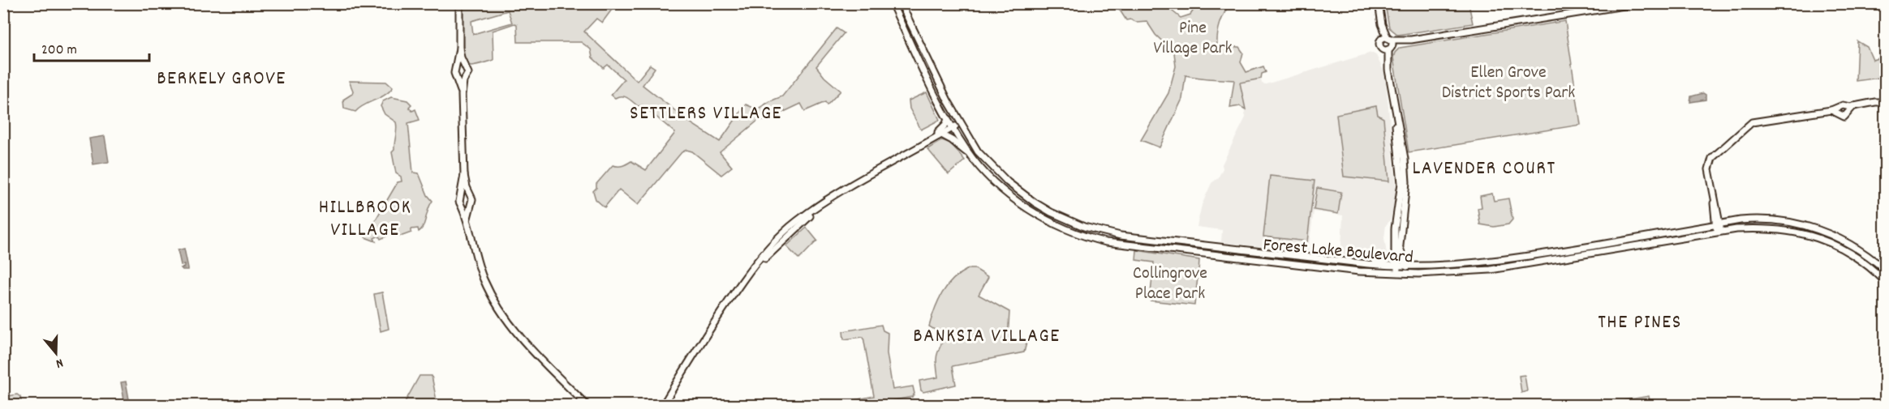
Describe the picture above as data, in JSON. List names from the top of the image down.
{
  "streets": {
    "main road": ["Forest Lake Boulevard"]
  },
  "districts": [
    "BERKELY GROVE",
    "SETTLERS VILLAGE",
    "LAVENDER COURT",
    "HILLBROOK VILLAGE",
    "THE PINES",
    "BANKSIA VILLAGE"
  ],
  "parks": ["Pine Village Park", "Ellen Grove District Sports Park", "Collingrove Place Park"],
  "scale_bar": "200 m",
  "north": "bottom"
}
